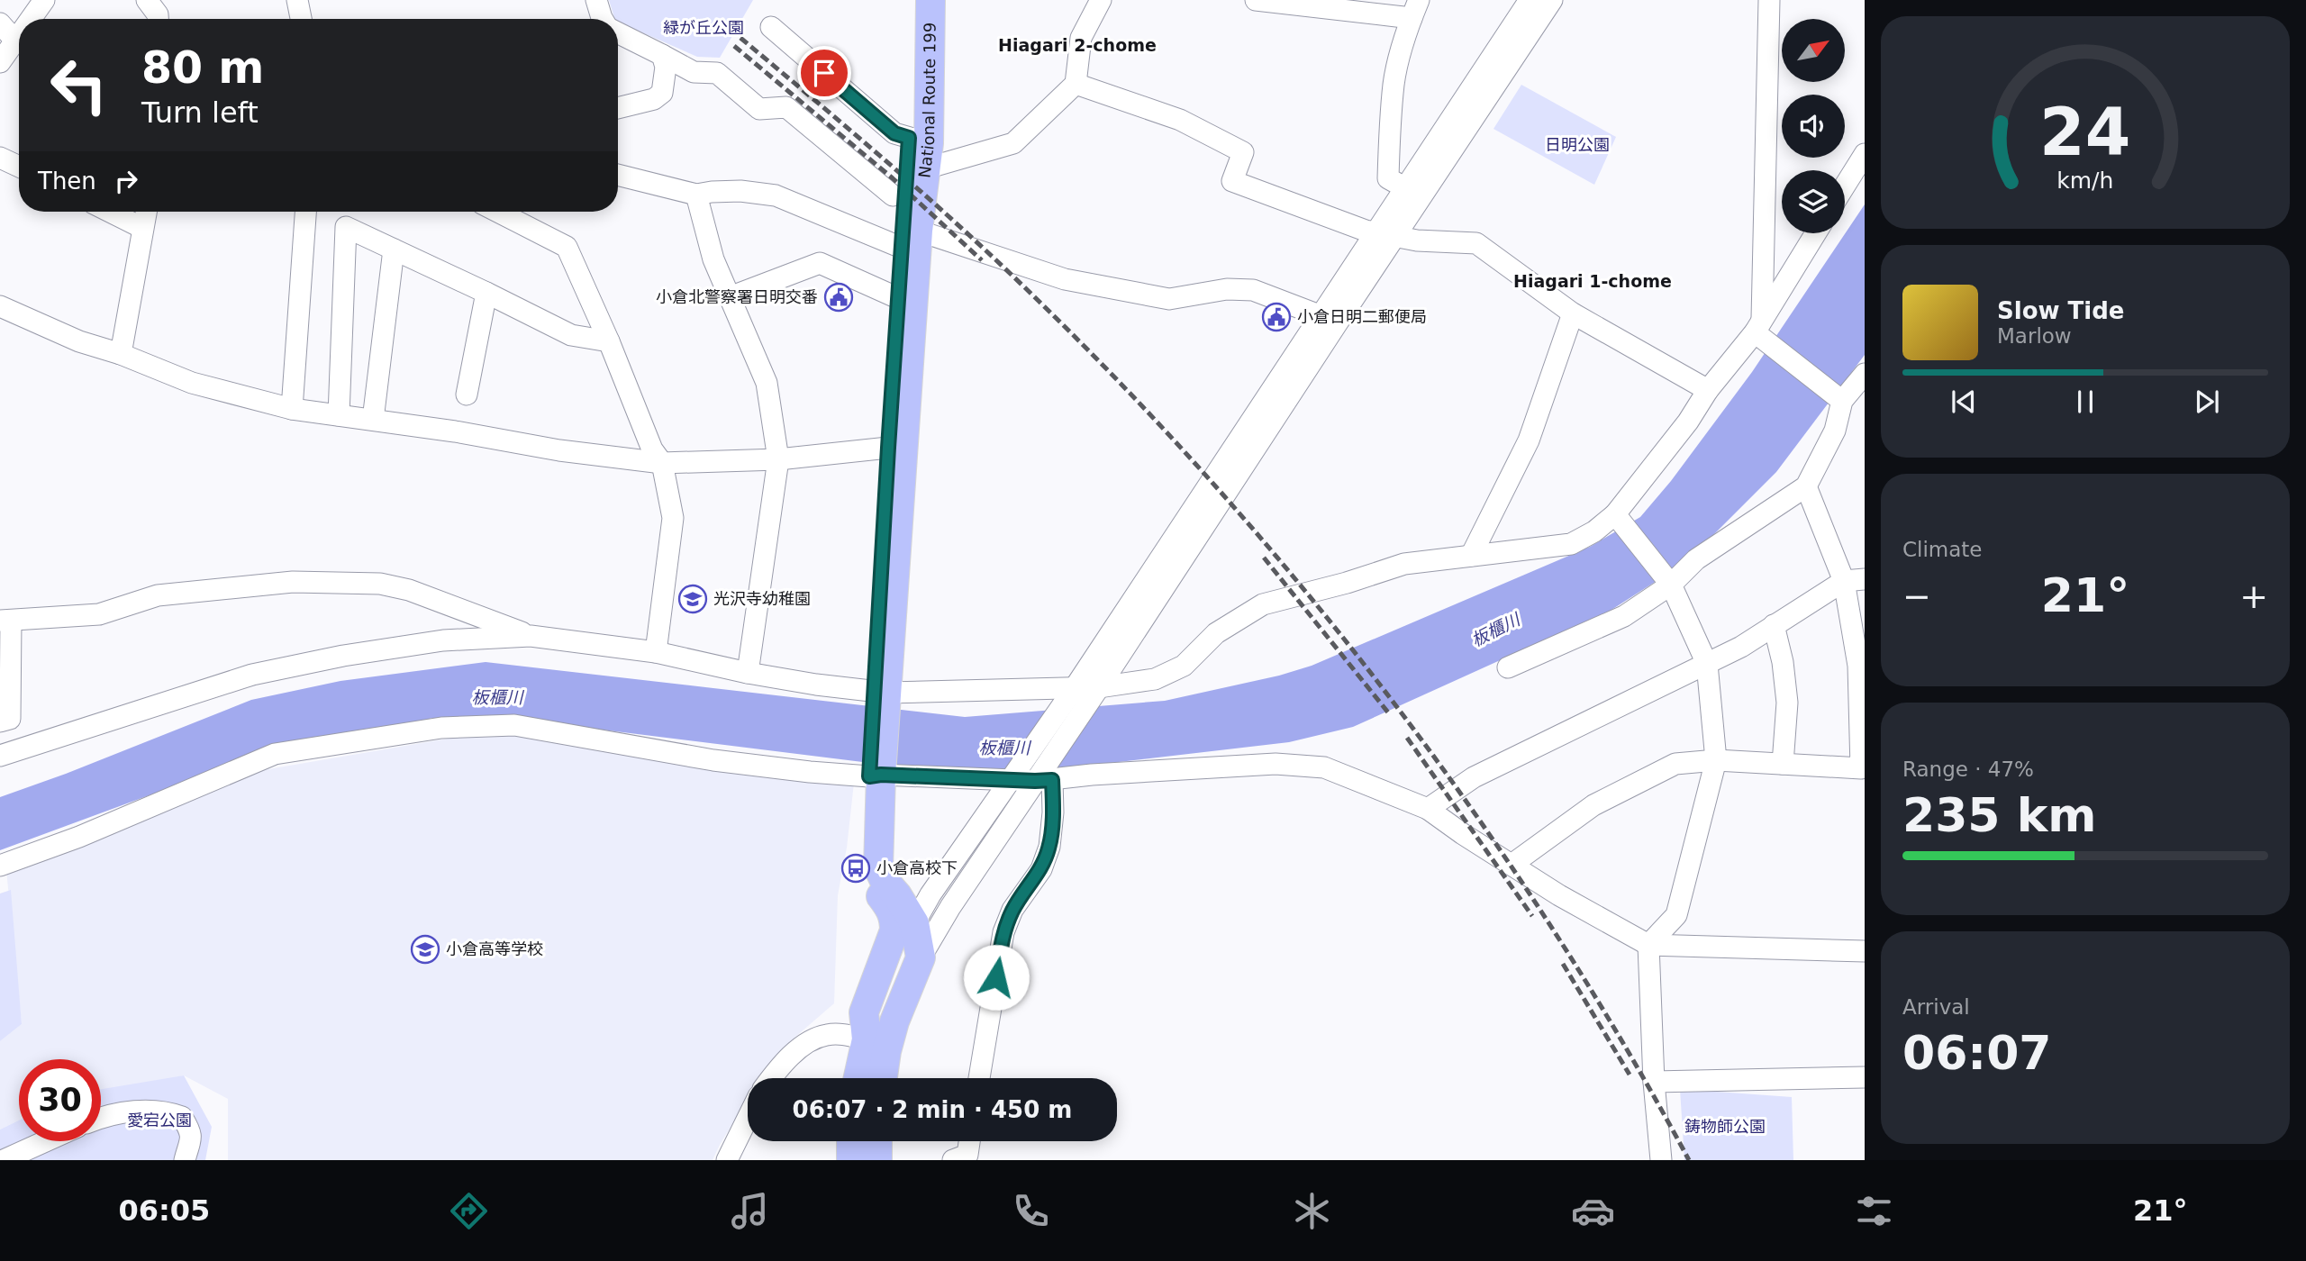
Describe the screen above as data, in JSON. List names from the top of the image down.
{
  "streets": {
    "highway": ["National Route 199"]
  },
  "districts": ["Hiagari 2-chome", "Hiagari 1-chome"],
  "water": ["板櫃川"],
  "parks": [
    "緑が丘公園",
    "日明公園",
    "愛宕公園",
    "鋳物師公園"
  ],
  "places": {
    "public building": ["小倉北警察署日明交番", "小倉日明二郵便局"],
    "school or university": ["光沢寺幼稚園", "小倉高等学校"],
    "bus stop": ["小倉高校下"]
  },
  "north": "top right",
  "page": {
    "turn": ["80 m", "Turn left"],
    "then": "Then",
    "song": ["Slow Tide", "Marlow"],
    "tile": [
      "Climate",
      ["Range · 47%", "235 km"],
      ["Arrival", "06:07"]
    ],
    "heat": ["−", "21°", "+"],
    "limit": "30",
    "trip": "06:07 · 2 min · 450 m",
    "tabs": ["06:05", "21°"],
    "gauge": ["24", "km/h"]
  }
}
